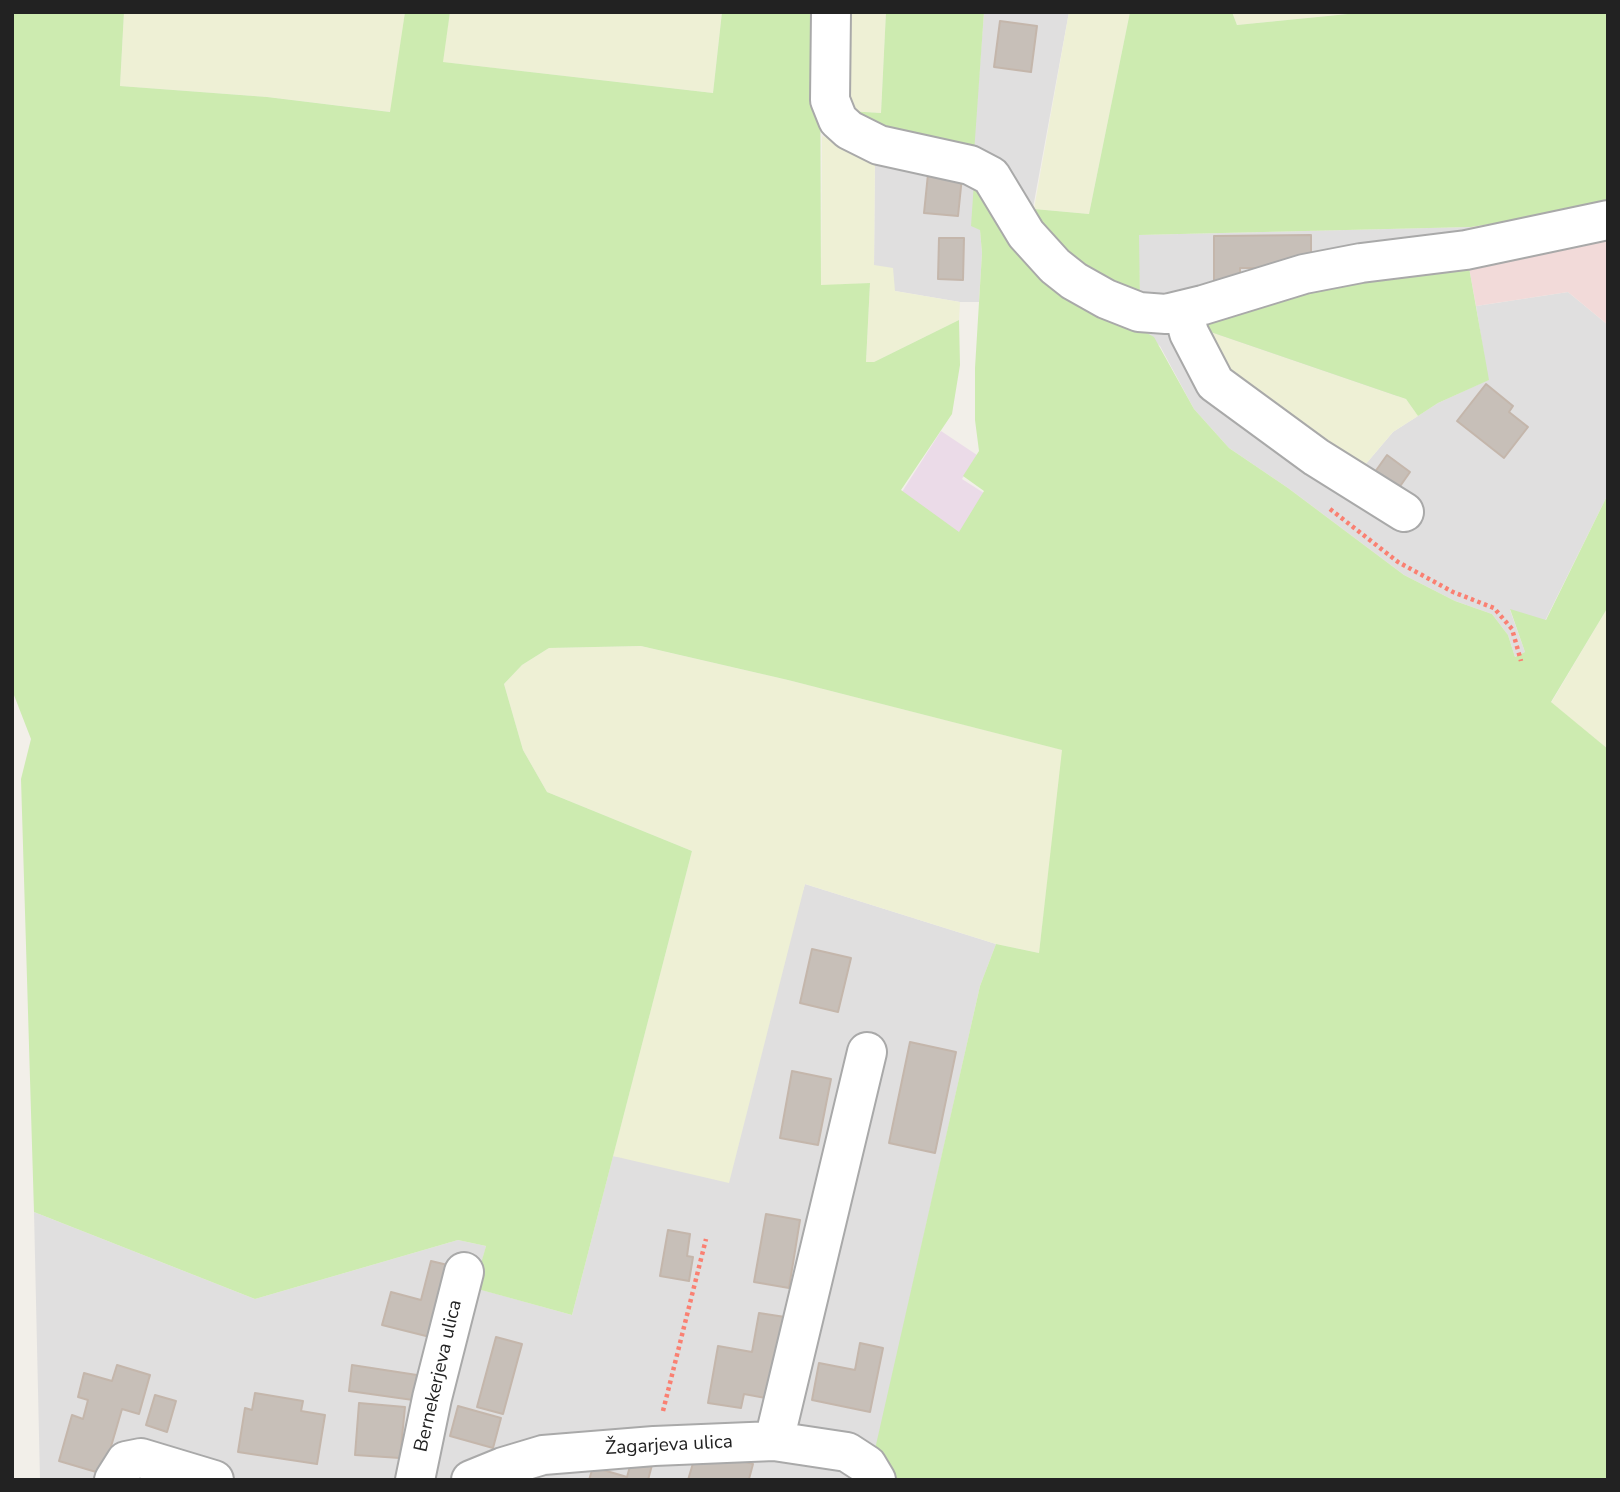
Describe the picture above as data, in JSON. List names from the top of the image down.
{
  "streets": {
    "street": ["Bernekerjeva ulica", "Žagarjeva ulica"]
  }
}
